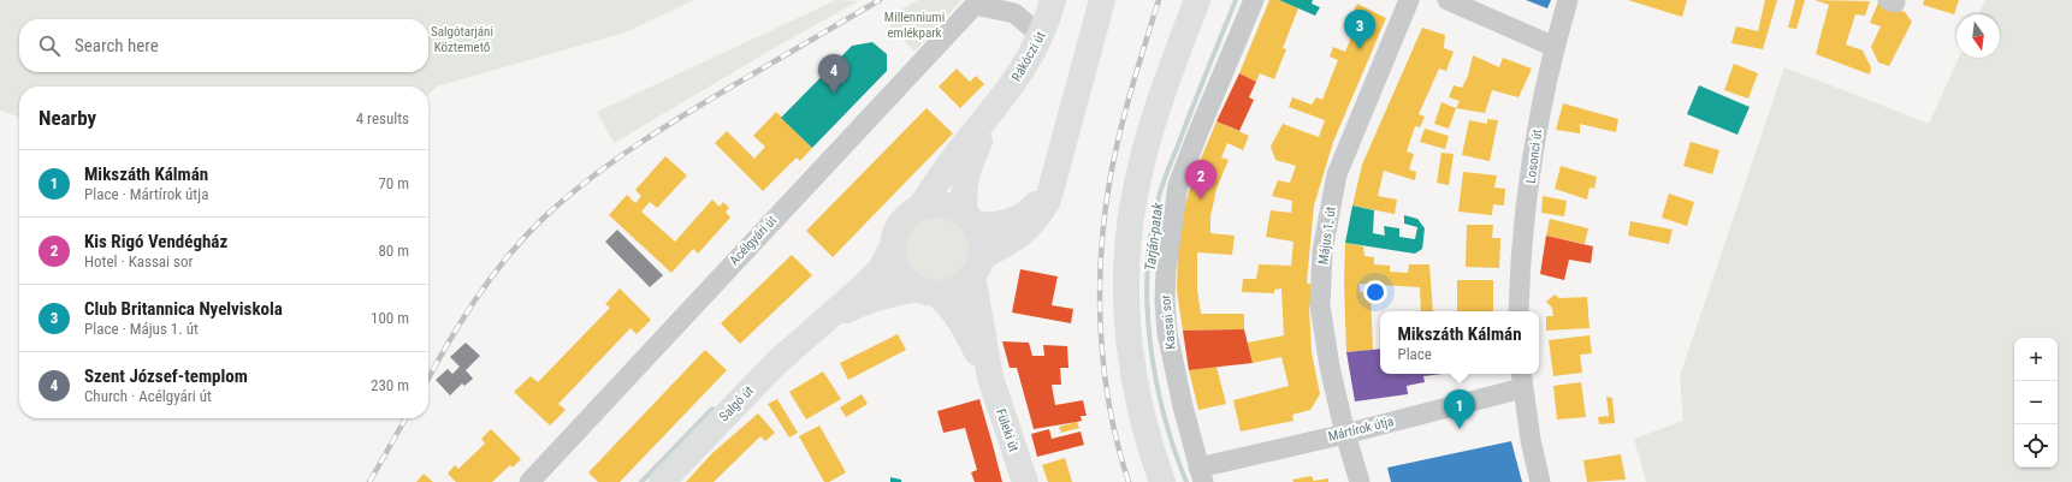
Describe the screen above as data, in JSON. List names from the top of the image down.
{
  "streets": {
    "main road": ["Rákóczi út", "Salgó út", "Füleki út"],
    "street": [
      "Losonci út",
      "Május 1. út",
      "Acélgyári út",
      "Kassai sor",
      "Mártírok útja"
    ]
  },
  "crossings": [
    ["Május 1. út", "Mártírok útja"],
    ["Kassai sor", "Mártírok útja"]
  ],
  "water": ["Tarján-patak"],
  "parks": ["Millenniumi emlékpark", "Salgótarjáni Köztemető"],
  "north": "bottom",
  "page": {
    "pins": [
      "3",
      "4",
      "2",
      "1"
    ],
    "search": "Search here",
    "heading": ["Nearby", "4 results"],
    "list": [
      {
        "mark": "1",
        "name": "Mikszáth Kálmán",
        "note": "Place · Mártírok útja",
        "value": "70 m"
      },
      {
        "mark": "2",
        "name": "Kis Rigó Vendégház",
        "note": "Hotel · Kassai sor",
        "value": "80 m"
      },
      {
        "mark": "3",
        "name": "Club Britannica Nyelviskola",
        "note": "Place · Május 1. út",
        "value": "100 m"
      },
      {
        "mark": "4",
        "name": "Szent József-templom",
        "note": "Church · Acélgyári út",
        "value": "230 m"
      }
    ],
    "popup": ["Mikszáth Kálmán", "Place"],
    "map_buttons": ["+", "−"]
  }
}
